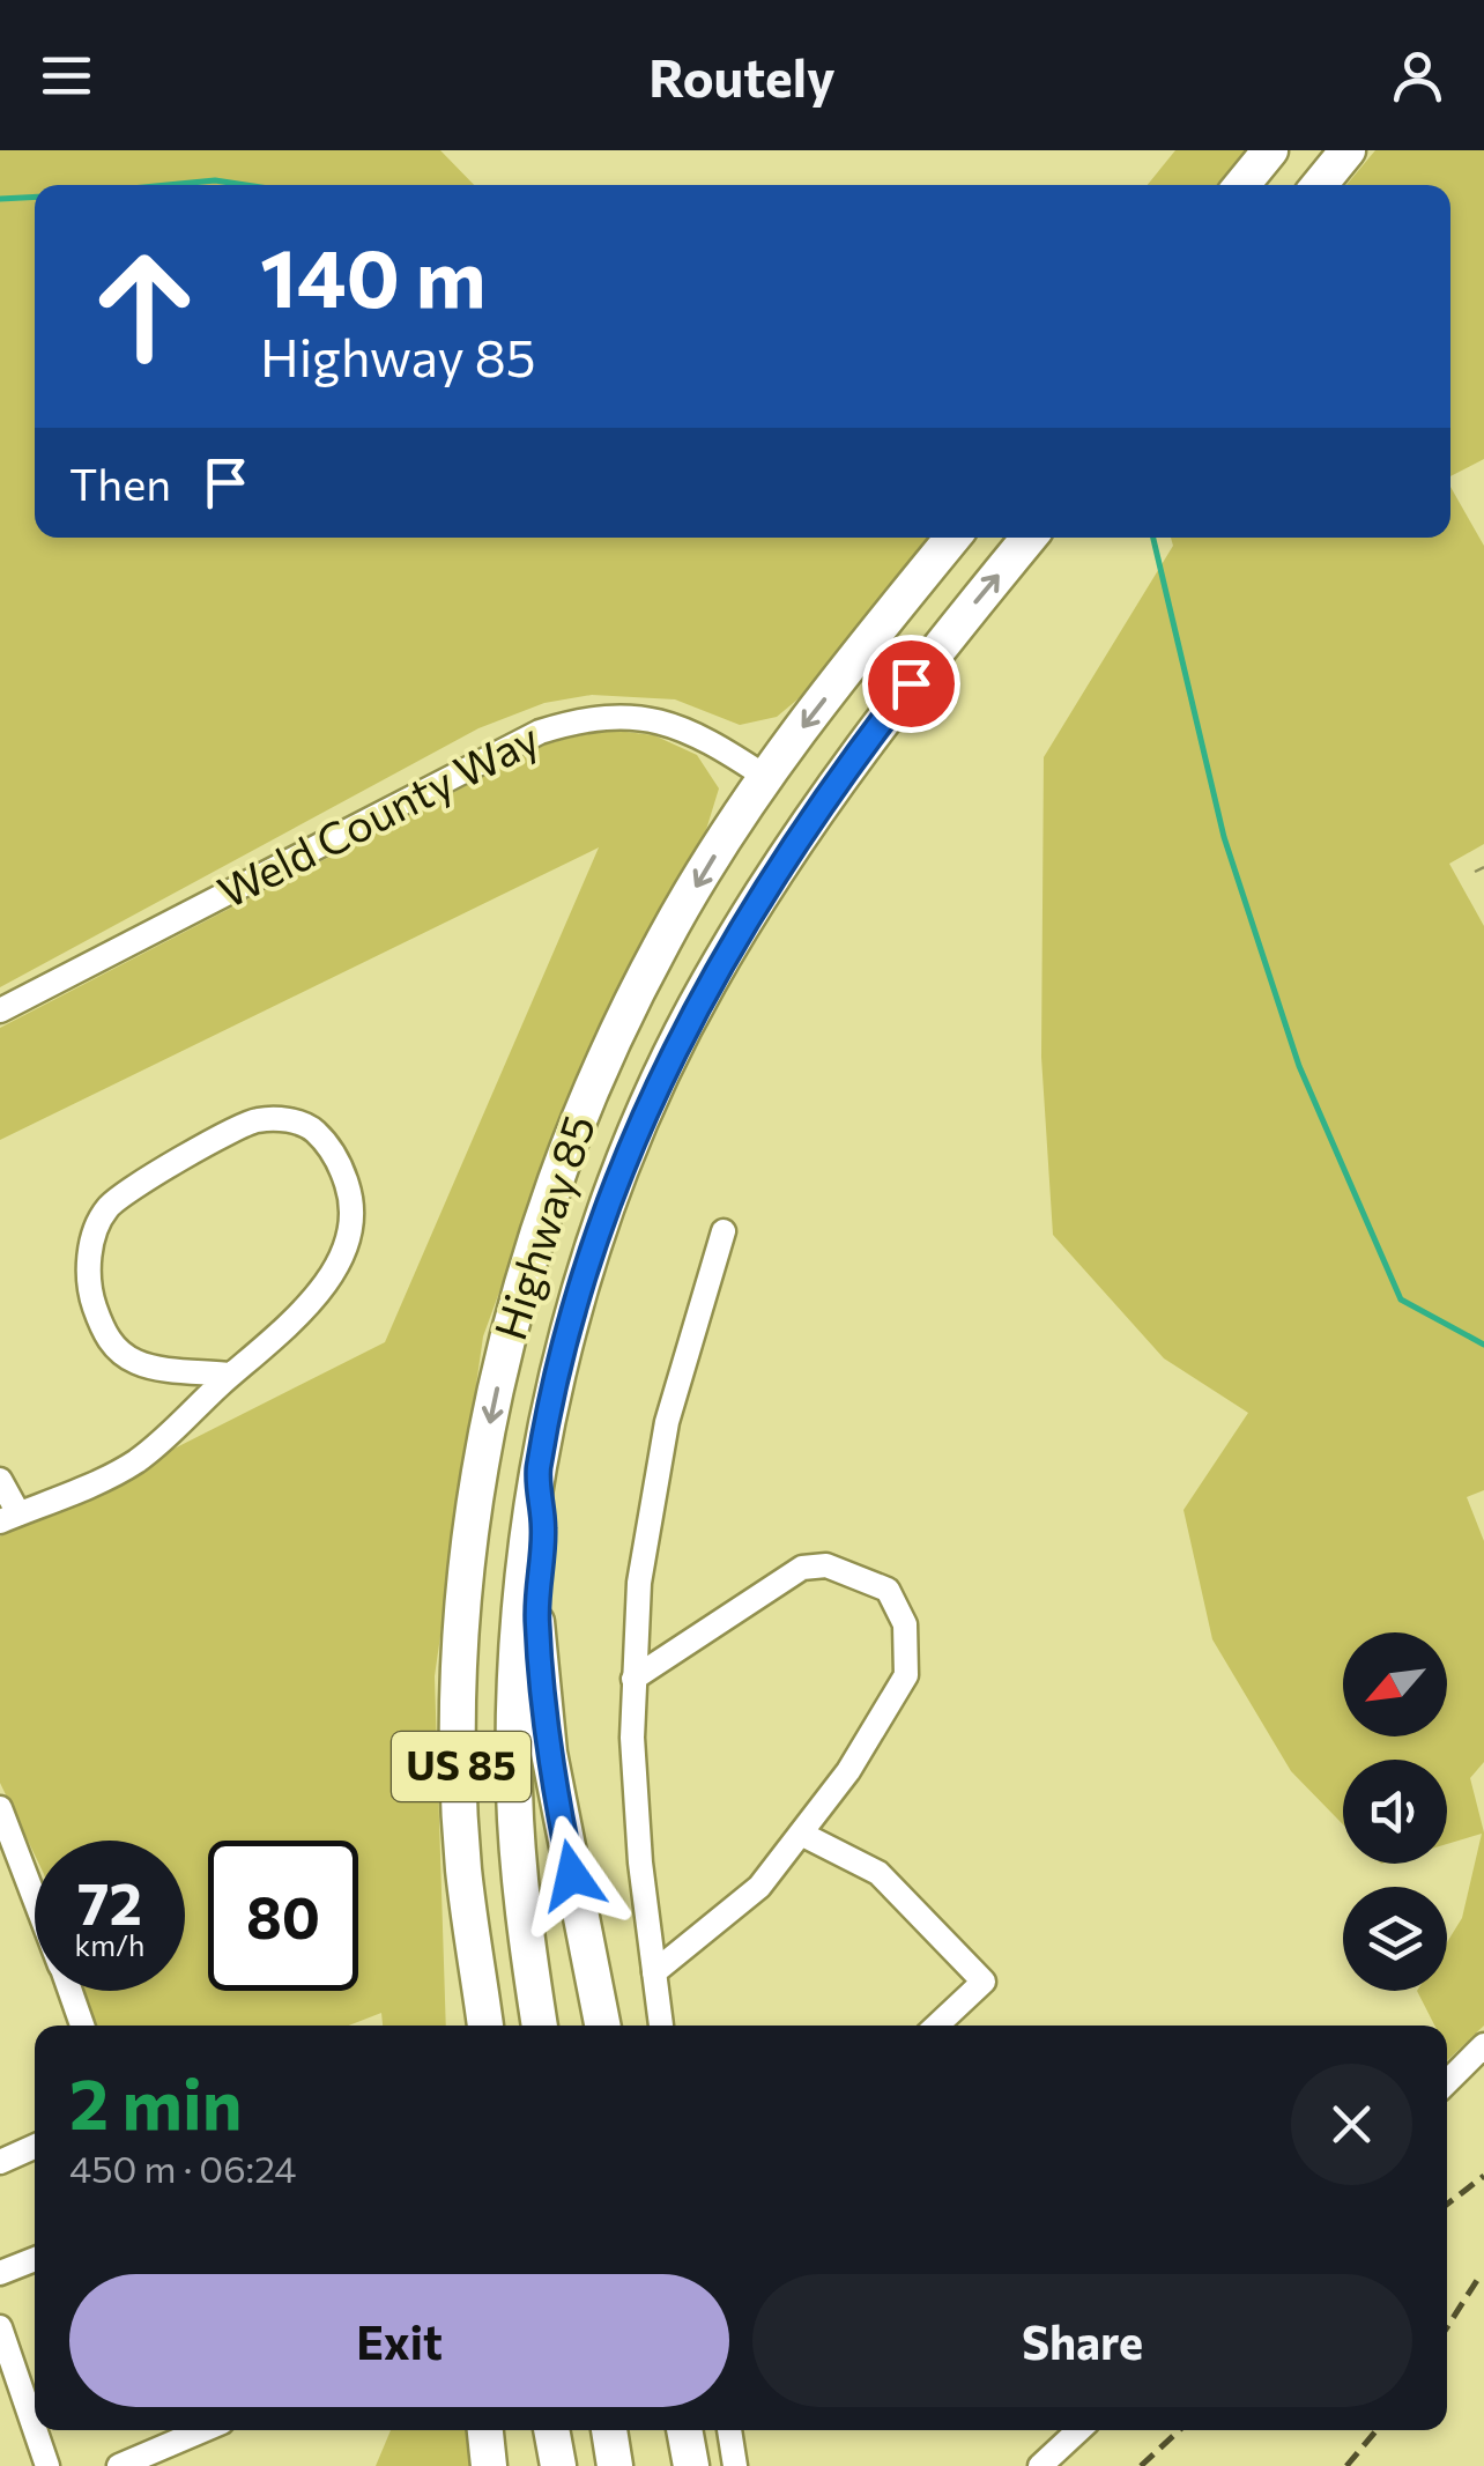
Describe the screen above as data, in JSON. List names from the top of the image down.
{
  "streets": {
    "highway": ["Highway 85", "US 85"],
    "street": ["Weld County Way"]
  },
  "crossings": [
    ["Weld County Way", "Highway 85"]
  ],
  "north": "bottom left",
  "page": {
    "header": "Routely",
    "turn": ["140 m", "Highway 85"],
    "then": "Then",
    "speed": "72 km/h",
    "limit": "80",
    "heading": ["2 min", "450 m · 06:24"],
    "buttons": ["Exit", "Share"]
  }
}
